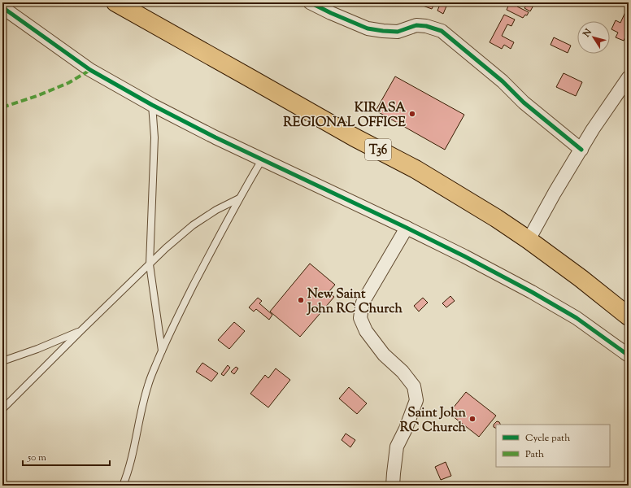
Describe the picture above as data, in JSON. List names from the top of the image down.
{
  "streets": {
    "highway": ["T36"]
  },
  "places": ["KIRASA REGIONAL OFFICE", "New Saint John RC Church", "Saint John RC Church"],
  "legend": ["Cycle path", "Path"],
  "scale_bar": "50 m",
  "north": "top left"
}
